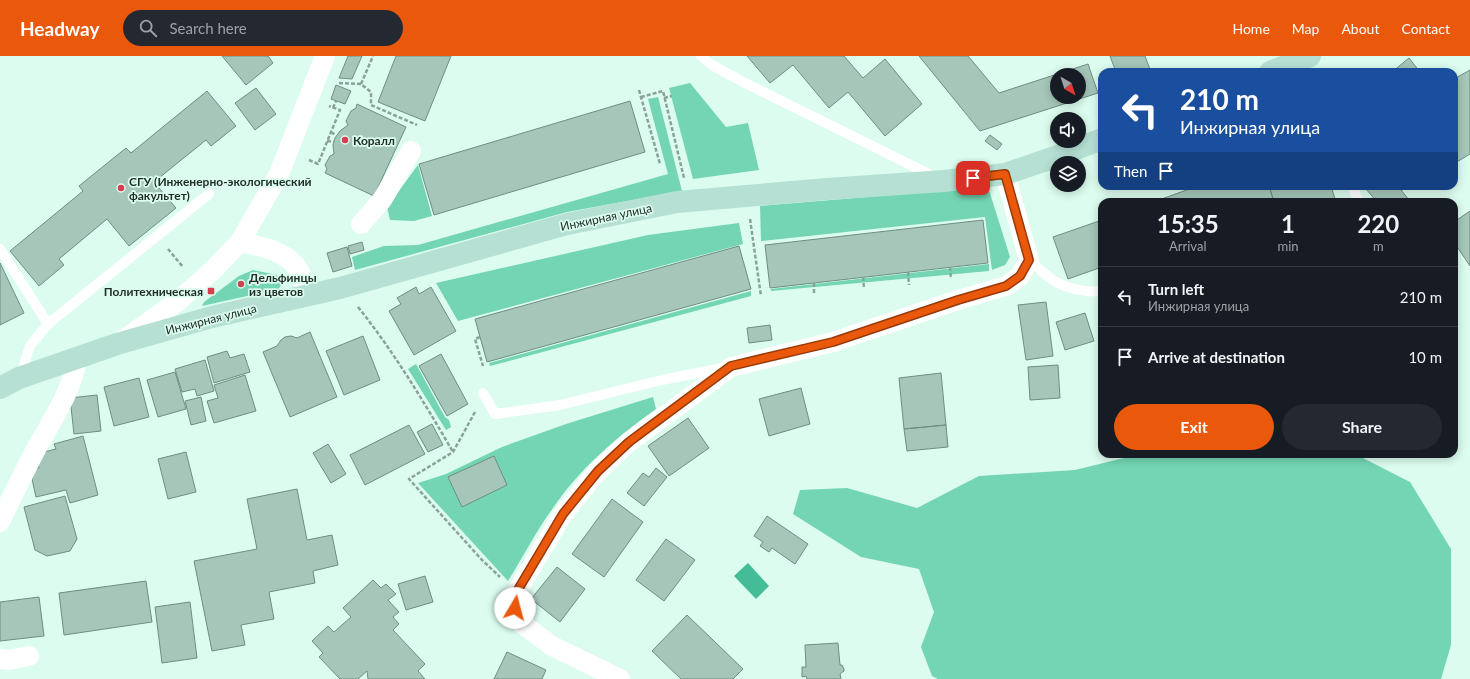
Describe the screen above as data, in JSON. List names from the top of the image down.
{
  "streets": {
    "street": ["Инжирная улица"]
  },
  "places": {
    "other": ["Коралл", "СГУ (Инженерно-экологический факультет)", "Дельфинцы из цветов"],
    "transit": ["Политехническая"]
  },
  "north": "bottom right",
  "page": {
    "header": "Headway",
    "search": "Search here",
    "nav": [
      "Home",
      "Map",
      "About",
      "Contact"
    ],
    "turn": ["210 m", "Инжирная улица"],
    "then": "Then",
    "eta": [
      "15:35",
      "Arrival",
      "1",
      "min",
      "220",
      "m"
    ],
    "list": [
      {
        "name": "Turn left",
        "note": "Инжирная улица",
        "value": "210 m"
      },
      {
        "name": "Arrive at destination",
        "value": "10 m"
      }
    ],
    "buttons": ["Exit", "Share"]
  }
}
